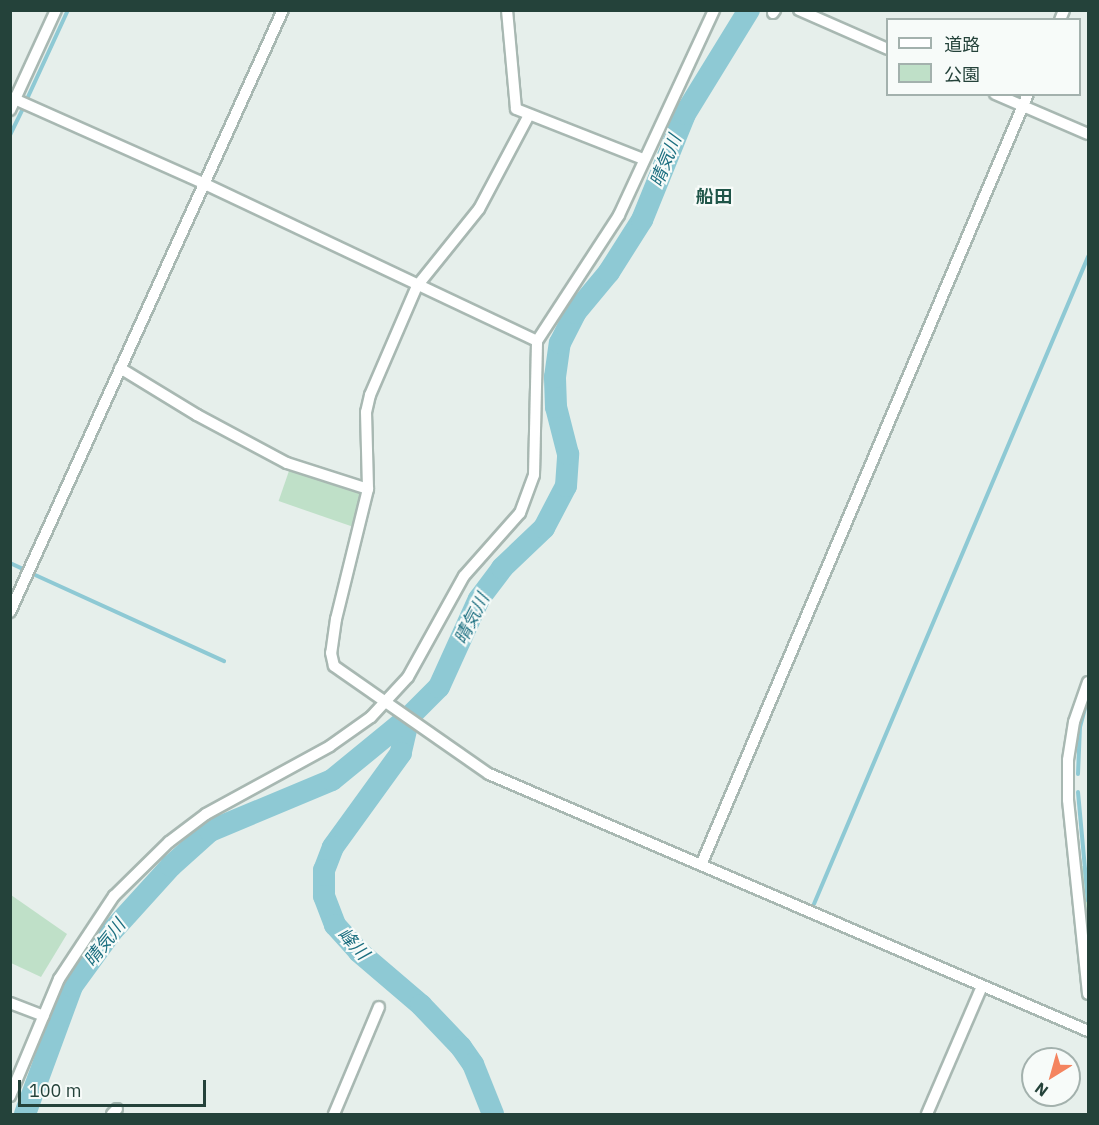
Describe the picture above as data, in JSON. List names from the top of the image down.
{
  "districts": ["船田"],
  "water": ["晴気川", "峰川"],
  "legend": ["道路", "公園"],
  "scale_bar": "100 m",
  "north": "bottom left"
}
